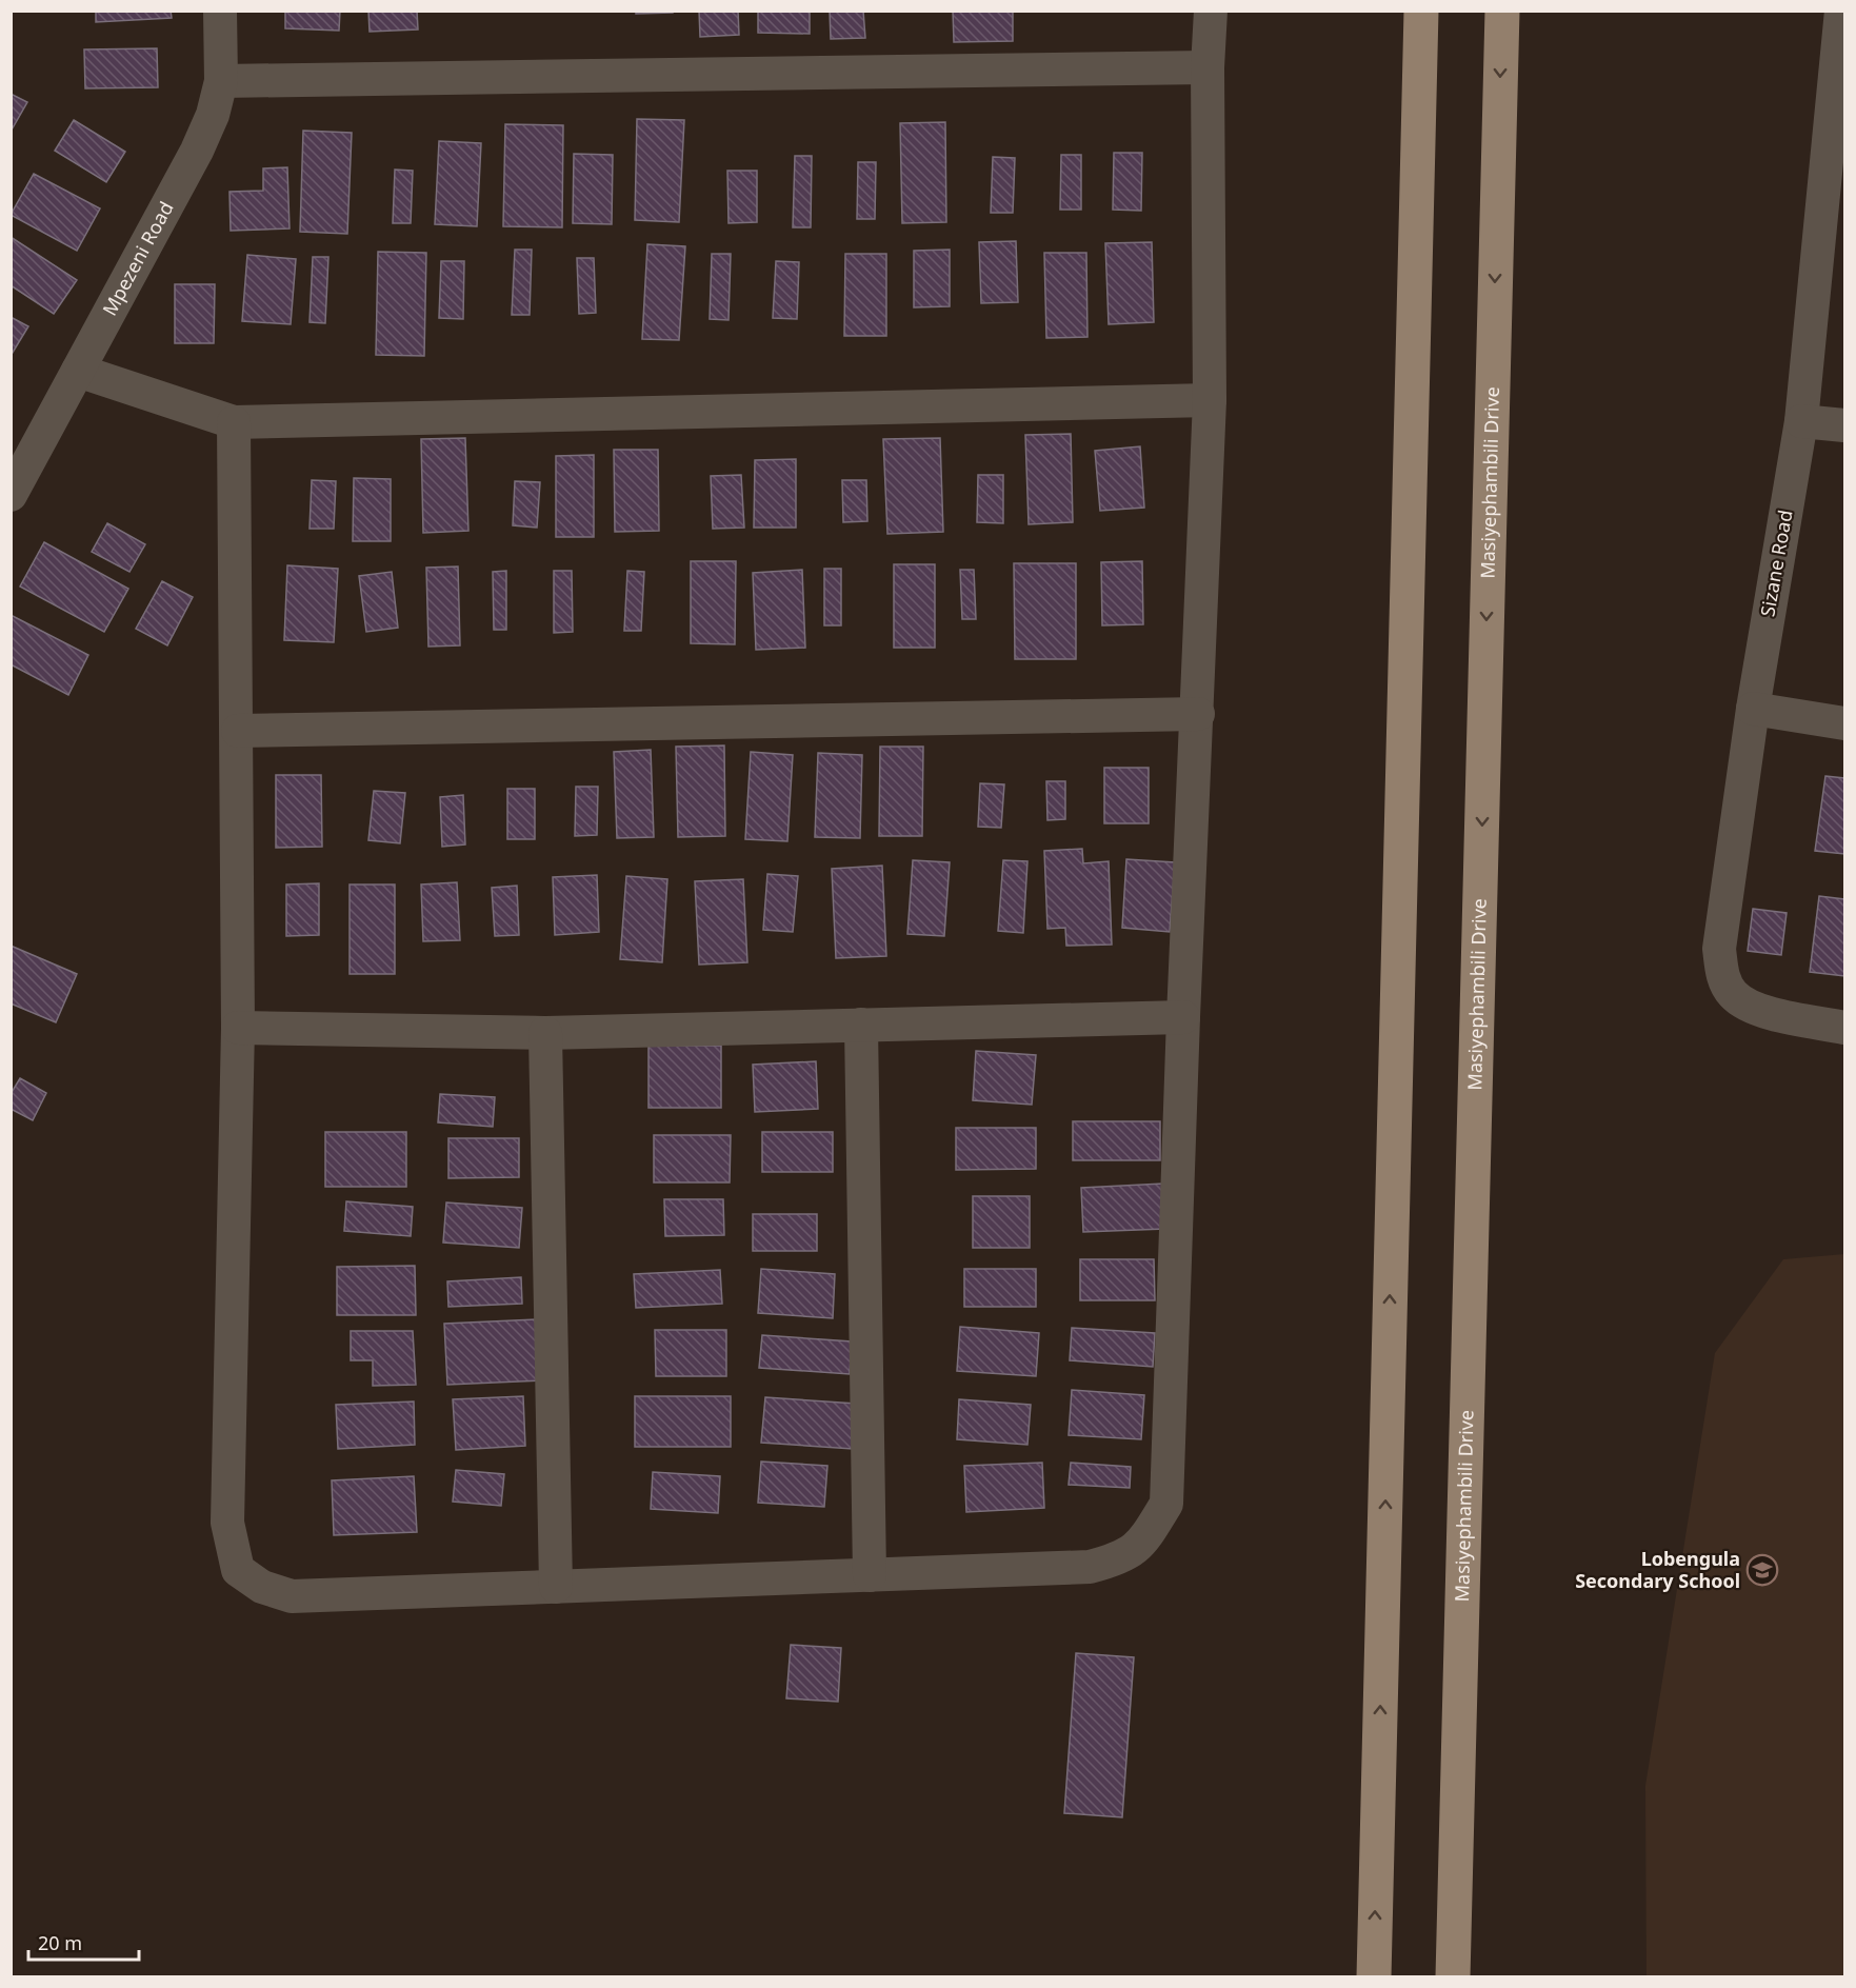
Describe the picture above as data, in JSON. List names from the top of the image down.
{
  "streets": {
    "main road": ["Masiyephambili Drive"],
    "street": ["Mpezeni Road", "Sizane Road"]
  },
  "places": {
    "school or university": ["Lobengula Secondary School"]
  },
  "scale_bar": "20 m"
}
